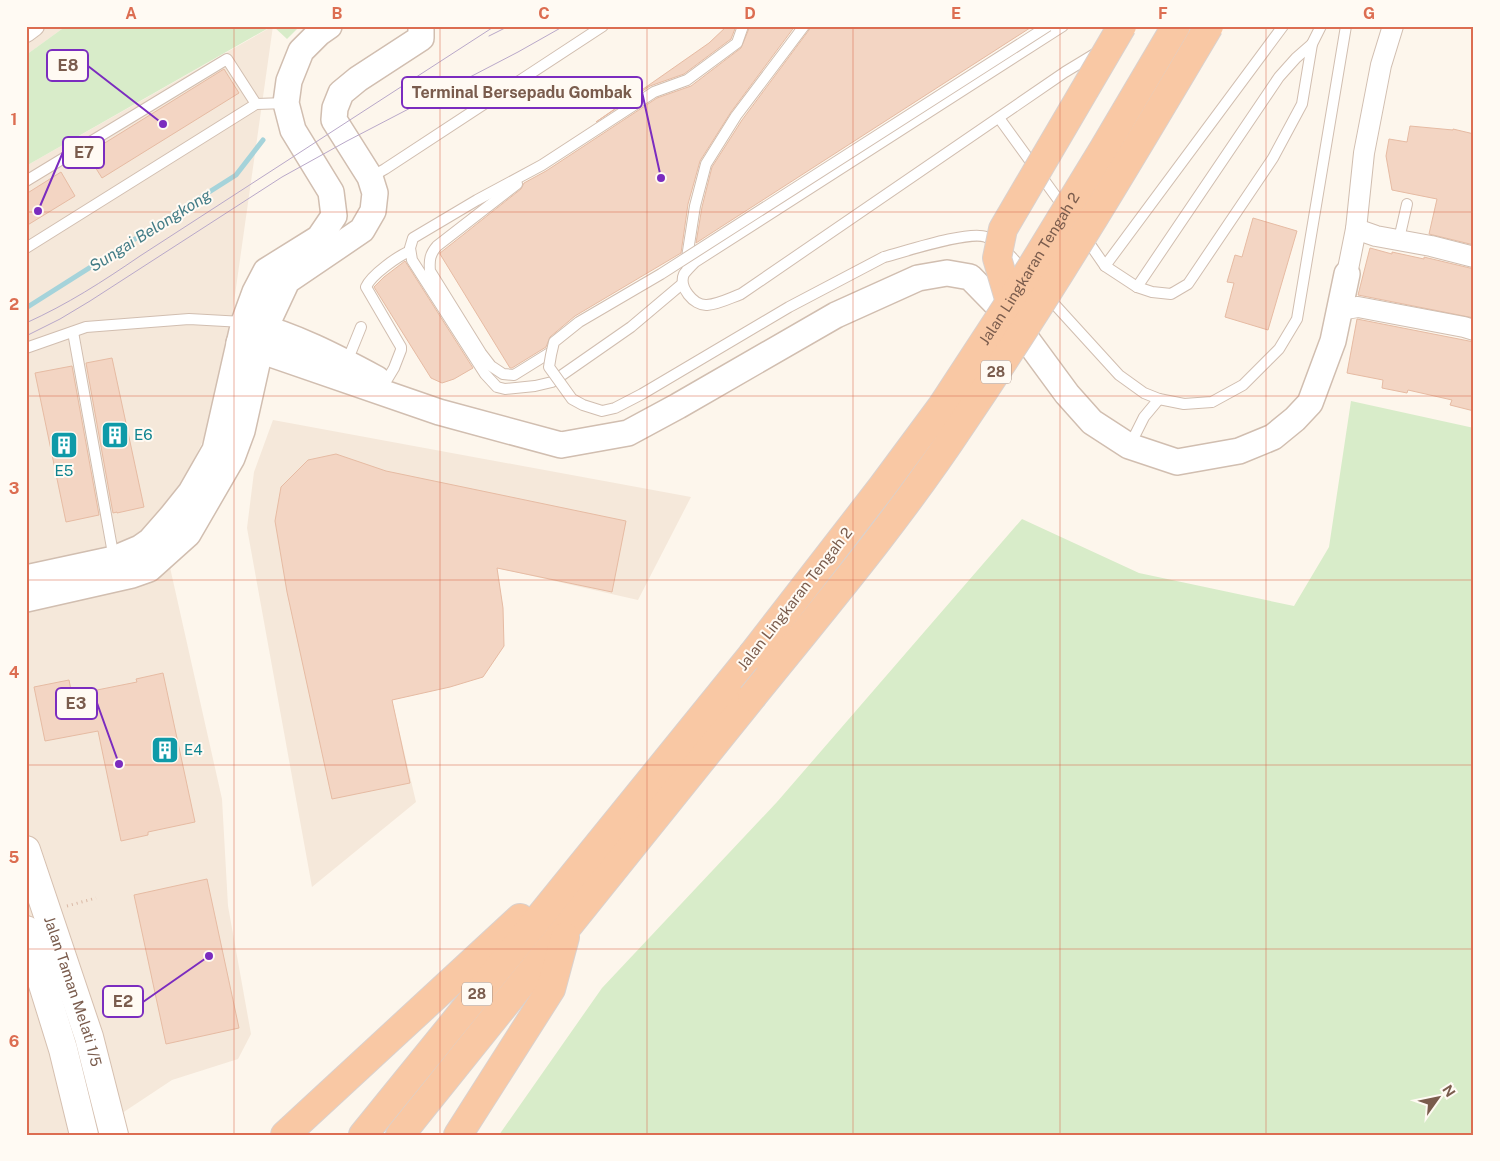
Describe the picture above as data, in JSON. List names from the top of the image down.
{
  "streets": {
    "highway": ["Jalan Lingkaran Tengah 2", "28"],
    "main road": ["Jalan Taman Melati 1/5"]
  },
  "water": ["Sungai Belongkong"],
  "places": {
    "other": [
      "E8",
      "Terminal Bersepadu Gombak",
      "E7",
      "E3",
      "E2"
    ],
    "building": ["E6", "E5", "E4"]
  },
  "north": "top right",
  "grid": {
    "columns": [
      "A",
      "B",
      "C",
      "D",
      "E",
      "F",
      "G"
    ],
    "rows": [
      "1",
      "2",
      "3",
      "4",
      "5",
      "6"
    ]
  }
}
